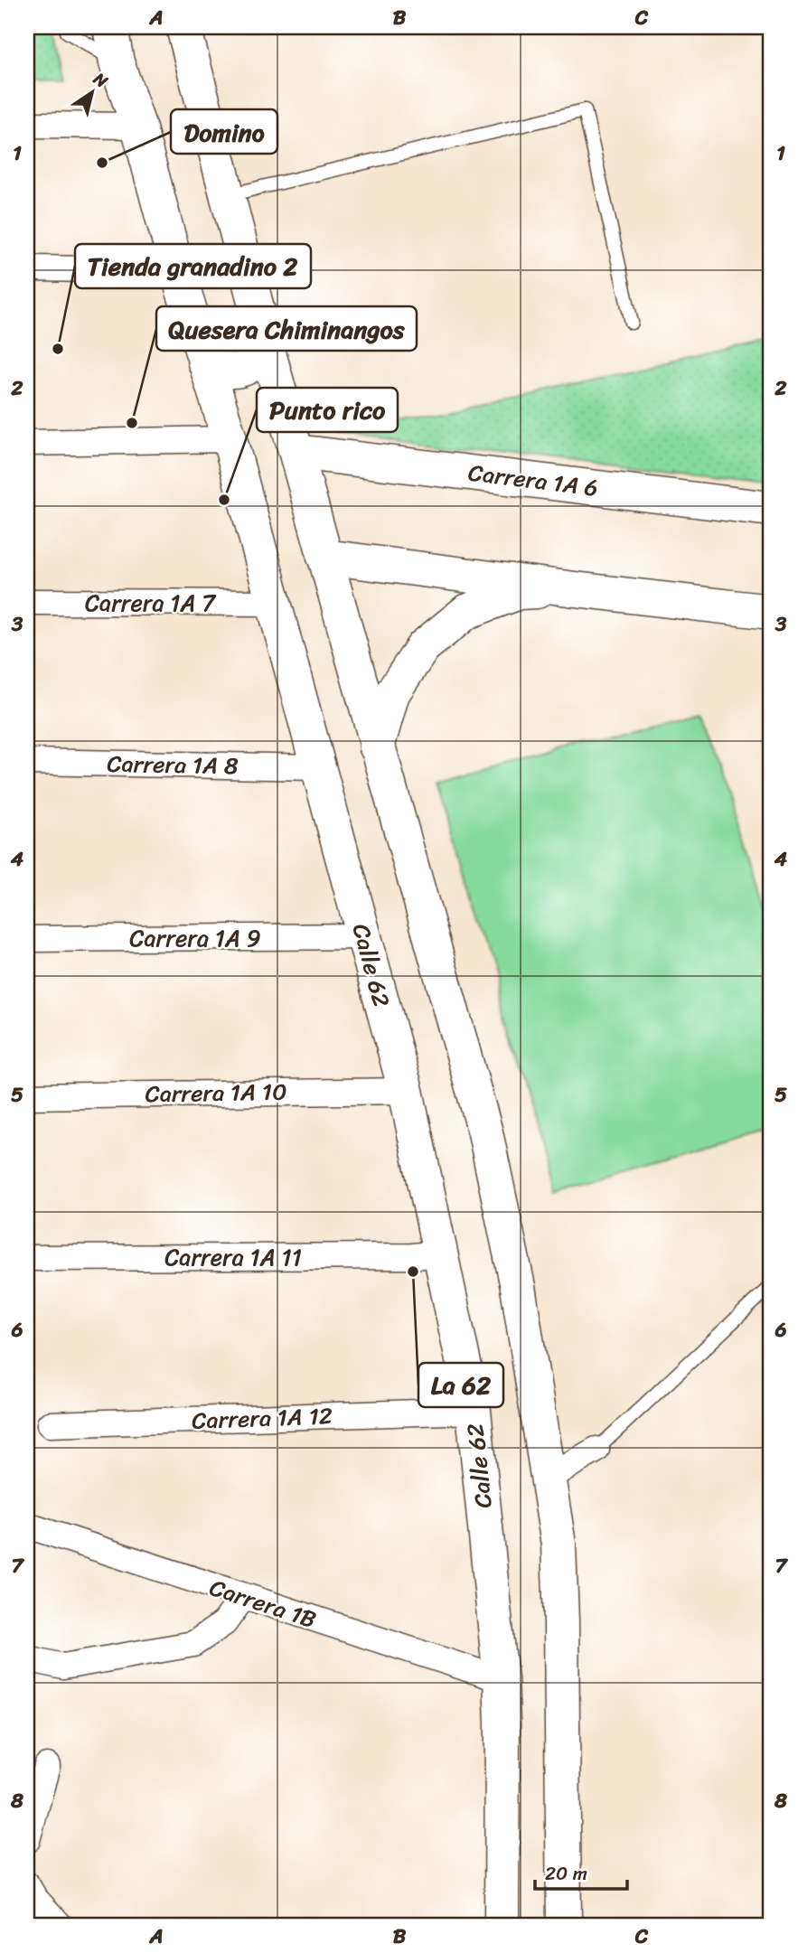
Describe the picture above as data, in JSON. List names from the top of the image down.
{
  "streets": {
    "street": [
      "Carrera 1A 6",
      "Carrera 1A 7",
      "Carrera 1A 8",
      "Carrera 1A 9",
      "Calle 62",
      "Carrera 1A 10",
      "Carrera 1A 11",
      "Carrera 1A 12",
      "Carrera 1B"
    ]
  },
  "crossings": [
    ["Carrera 1A 7", "Calle 62"],
    ["Carrera 1A 8", "Calle 62"],
    ["Carrera 1A 9", "Calle 62"],
    ["Calle 62", "Carrera 1A 10"],
    ["Calle 62", "Carrera 1A 11"],
    ["Calle 62", "Carrera 1A 12"],
    ["Calle 62", "Carrera 1B"]
  ],
  "places": [
    "Domino",
    "Tienda granadino 2",
    "Quesera Chiminangos",
    "Punto rico",
    "La 62"
  ],
  "scale_bar": "20 m",
  "north": "top right",
  "grid": {
    "columns": ["A", "B", "C"],
    "rows": [
      "1",
      "2",
      "3",
      "4",
      "5",
      "6",
      "7",
      "8"
    ]
  }
}
